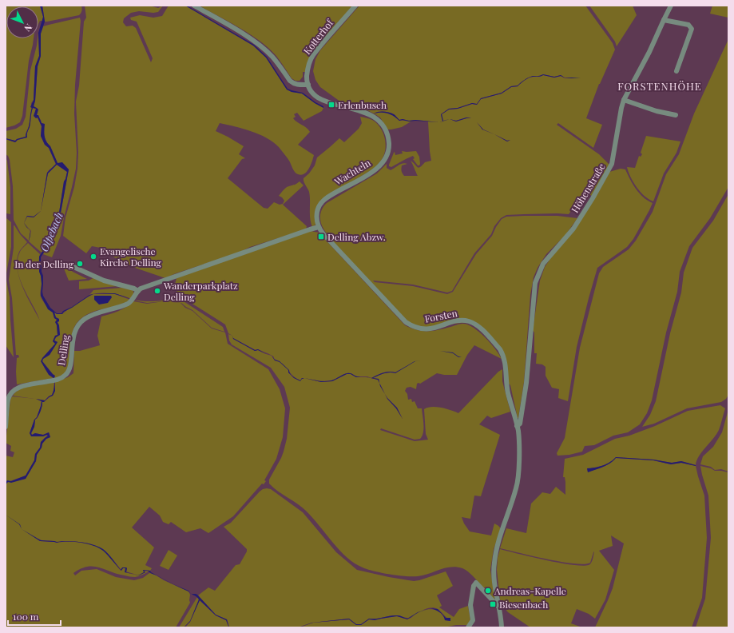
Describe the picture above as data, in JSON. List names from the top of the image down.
{
  "streets": {
    "street": [
      "Kotterhof",
      "Wachteln",
      "Höhenstraße",
      "Forsten",
      "Delling"
    ]
  },
  "crossings": [
    ["Kotterhof", "Wachteln"],
    ["Wachteln", "Forsten"],
    ["Wachteln", "Delling"],
    ["Höhenstraße", "Forsten"],
    ["Forsten", "Delling"]
  ],
  "districts": ["FORSTENHÖHE"],
  "water": ["Olpebach"],
  "places": {
    "transit": ["Erlenbusch", "Delling Abzw.", "Biesenbach"],
    "other": [
      "Evangelische Kirche Delling",
      "In der Delling",
      "Wanderparkplatz Delling",
      "Andreas-Kapelle"
    ]
  },
  "scale_bar": "100 m",
  "north": "bottom right"
}
